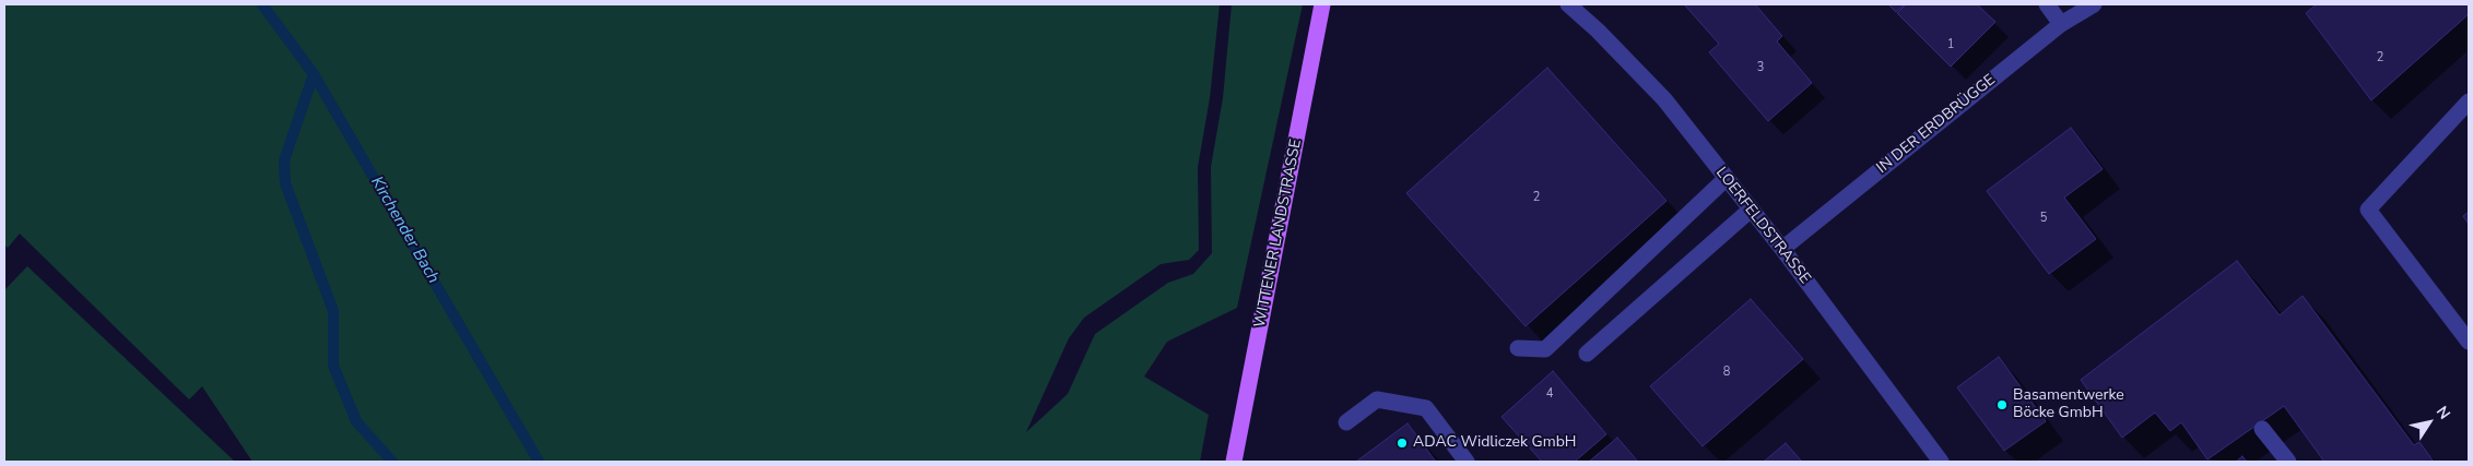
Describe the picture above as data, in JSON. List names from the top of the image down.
{
  "streets": {
    "main road": ["WITTENER LANDSTRASSE"],
    "street": ["IN DER ERDBRÜGGE", "LOERFELDSTRASSE"]
  },
  "crossings": [
    ["IN DER ERDBRÜGGE", "LOERFELDSTRASSE"]
  ],
  "water": ["Kirchender Bach"],
  "places": ["Basamentwerke Böcke GmbH", "ADAC Widliczek GmbH"],
  "house_numbers": [
    "1",
    "2",
    "3",
    "2",
    "5",
    "8",
    "4"
  ],
  "north": "top right"
}
